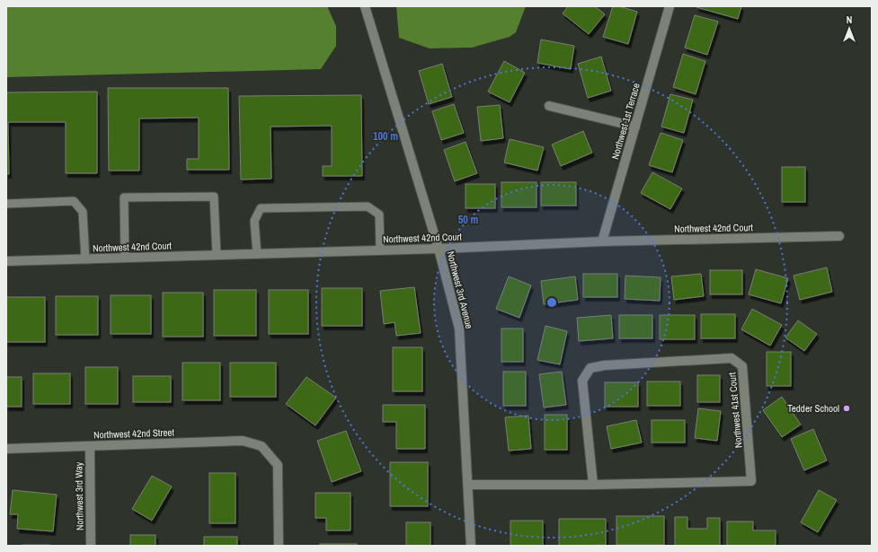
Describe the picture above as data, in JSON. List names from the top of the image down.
{
  "streets": {
    "street": [
      "Northwest 1st Terrace",
      "Northwest 42nd Court",
      "Northwest 3rd Avenue",
      "Northwest 41st Court",
      "Northwest 42nd Street",
      "Northwest 3rd Way"
    ]
  },
  "crossings": [
    ["Northwest 1st Terrace", "Northwest 42nd Court"],
    ["Northwest 42nd Court", "Northwest 3rd Avenue"],
    ["Northwest 3rd Avenue", "Northwest 41st Court"],
    ["Northwest 42nd Street", "Northwest 3rd Way"]
  ],
  "places": ["Tedder School"],
  "north": "top",
  "rings": ["100 m", "50 m"]
}
